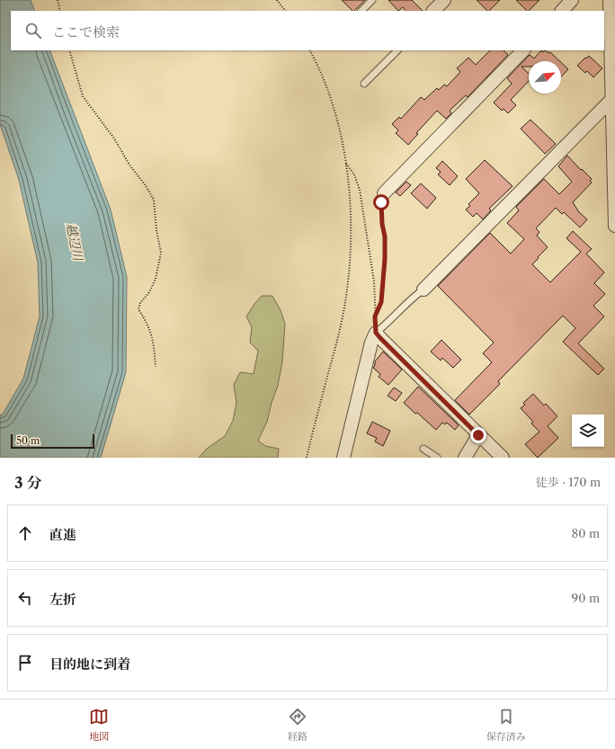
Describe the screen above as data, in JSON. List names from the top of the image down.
{
  "water": ["越辺川"],
  "scale_bar": "50 m",
  "north": "top right",
  "page": {
    "search": "ここで検索",
    "scale": "50 m",
    "heading": ["3 分", "徒歩 · 170 m"],
    "list": [
      ["直進", "80 m"],
      ["左折", "90 m"],
      "目的地に到着"
    ],
    "nav": ["地図", "経路", "保存済み"]
  }
}
